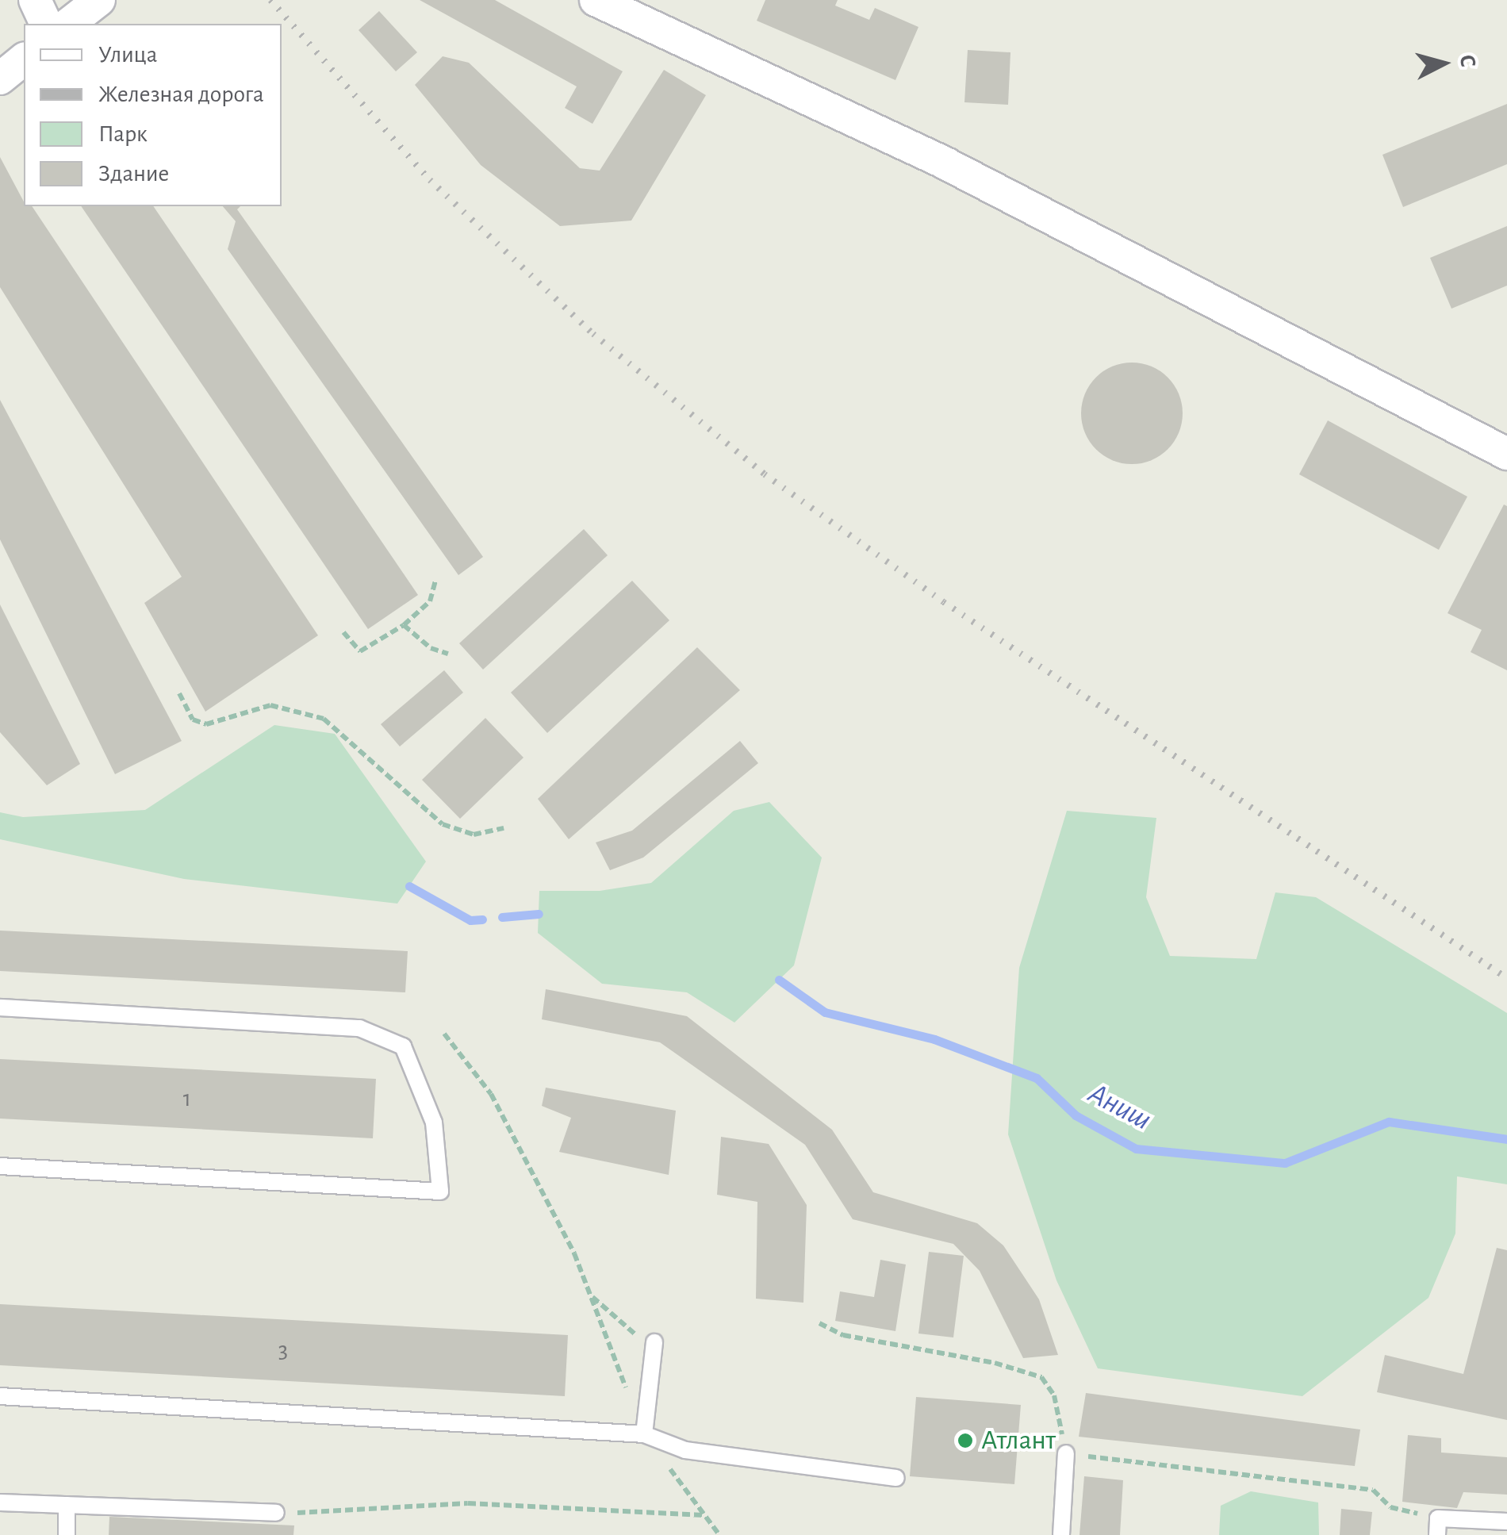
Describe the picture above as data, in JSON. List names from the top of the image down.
{
  "water": ["Аниш"],
  "places": ["Атлант"],
  "house_numbers": ["1", "3"],
  "legend": [
    "Улица",
    "Железная дорога",
    "Парк",
    "Здание"
  ],
  "north": "right"
}
